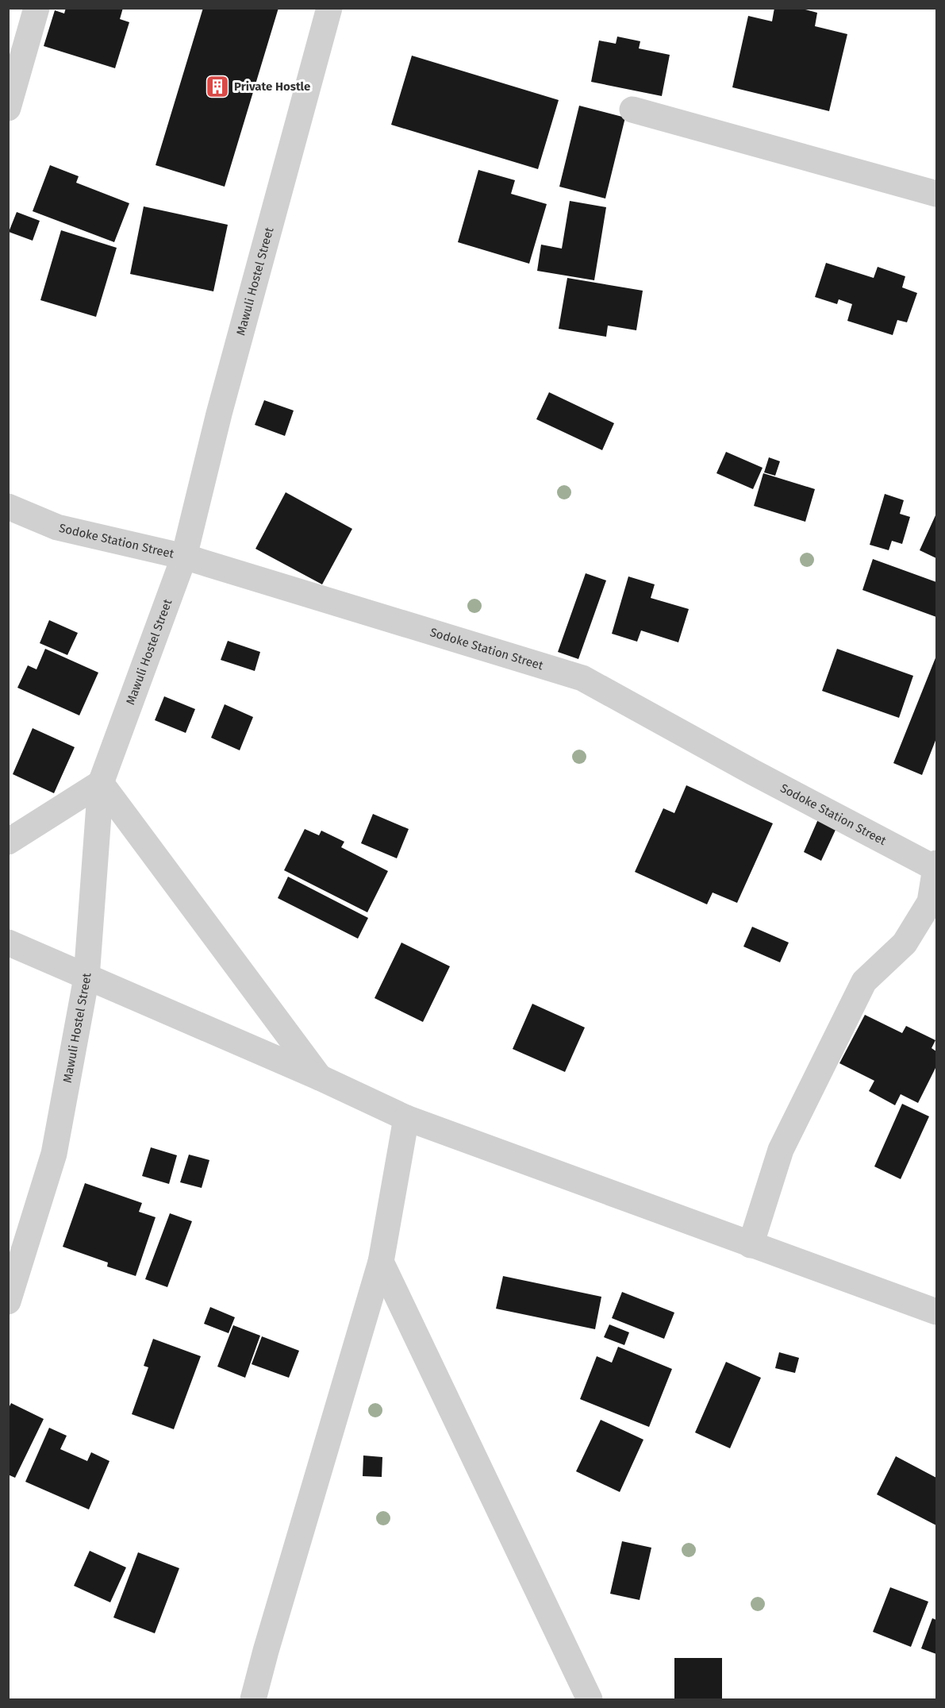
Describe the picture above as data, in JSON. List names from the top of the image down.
{
  "streets": {
    "street": ["Mawuli Hostel Street", "Sodoke Station Street"]
  },
  "crossings": [
    ["Mawuli Hostel Street", "Sodoke Station Street"]
  ],
  "places": {
    "building": ["Private Hostle"]
  }
}
